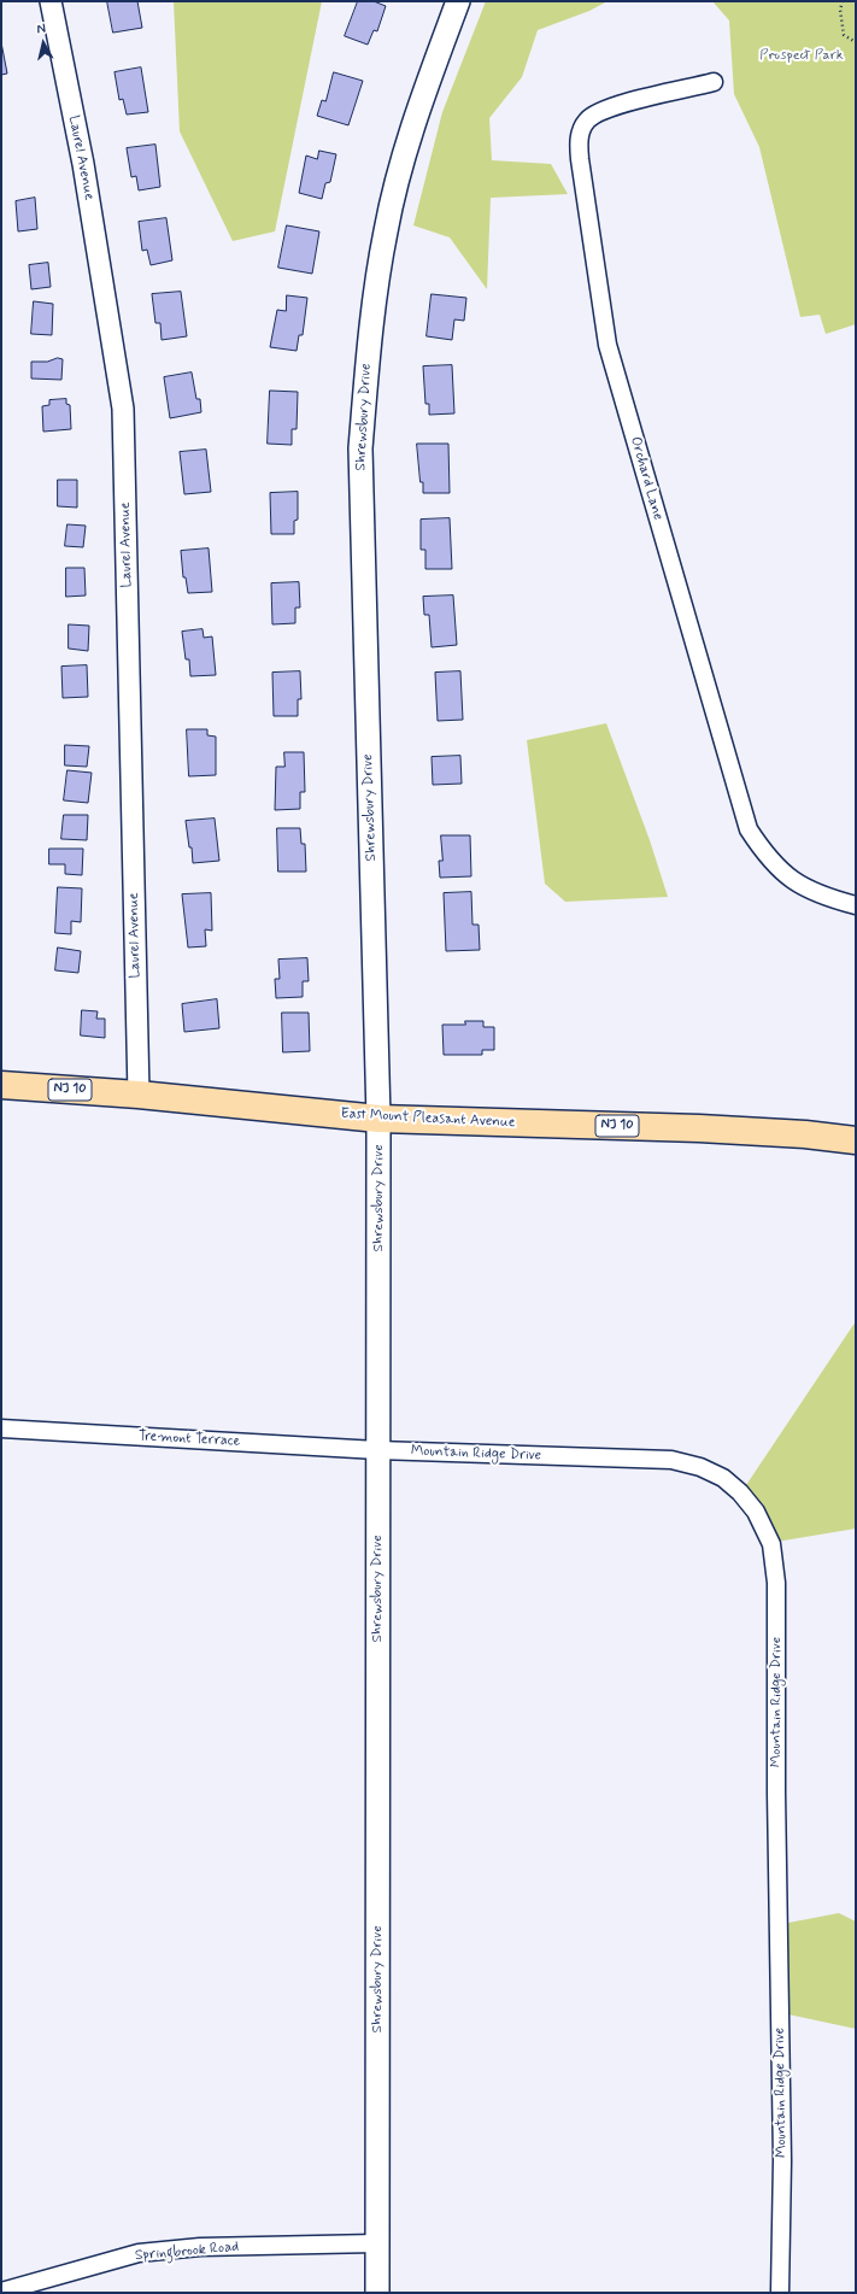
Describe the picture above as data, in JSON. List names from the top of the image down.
{
  "streets": {
    "main road": ["Shrewsbury Drive", "NJ 10", "East Mount Pleasant Avenue"],
    "street": [
      "Laurel Avenue",
      "Orchard Lane",
      "Tremont Terrace",
      "Mountain Ridge Drive",
      "Springbrook Road"
    ]
  },
  "crossings": [
    ["Laurel Avenue", "East Mount Pleasant Avenue"],
    ["Shrewsbury Drive", "East Mount Pleasant Avenue"],
    ["Shrewsbury Drive", "Tremont Terrace"],
    ["Shrewsbury Drive", "Mountain Ridge Drive"],
    ["Shrewsbury Drive", "Springbrook Road"],
    ["Tremont Terrace", "Mountain Ridge Drive"]
  ],
  "parks": ["Prospect Park"],
  "north": "top"
}
